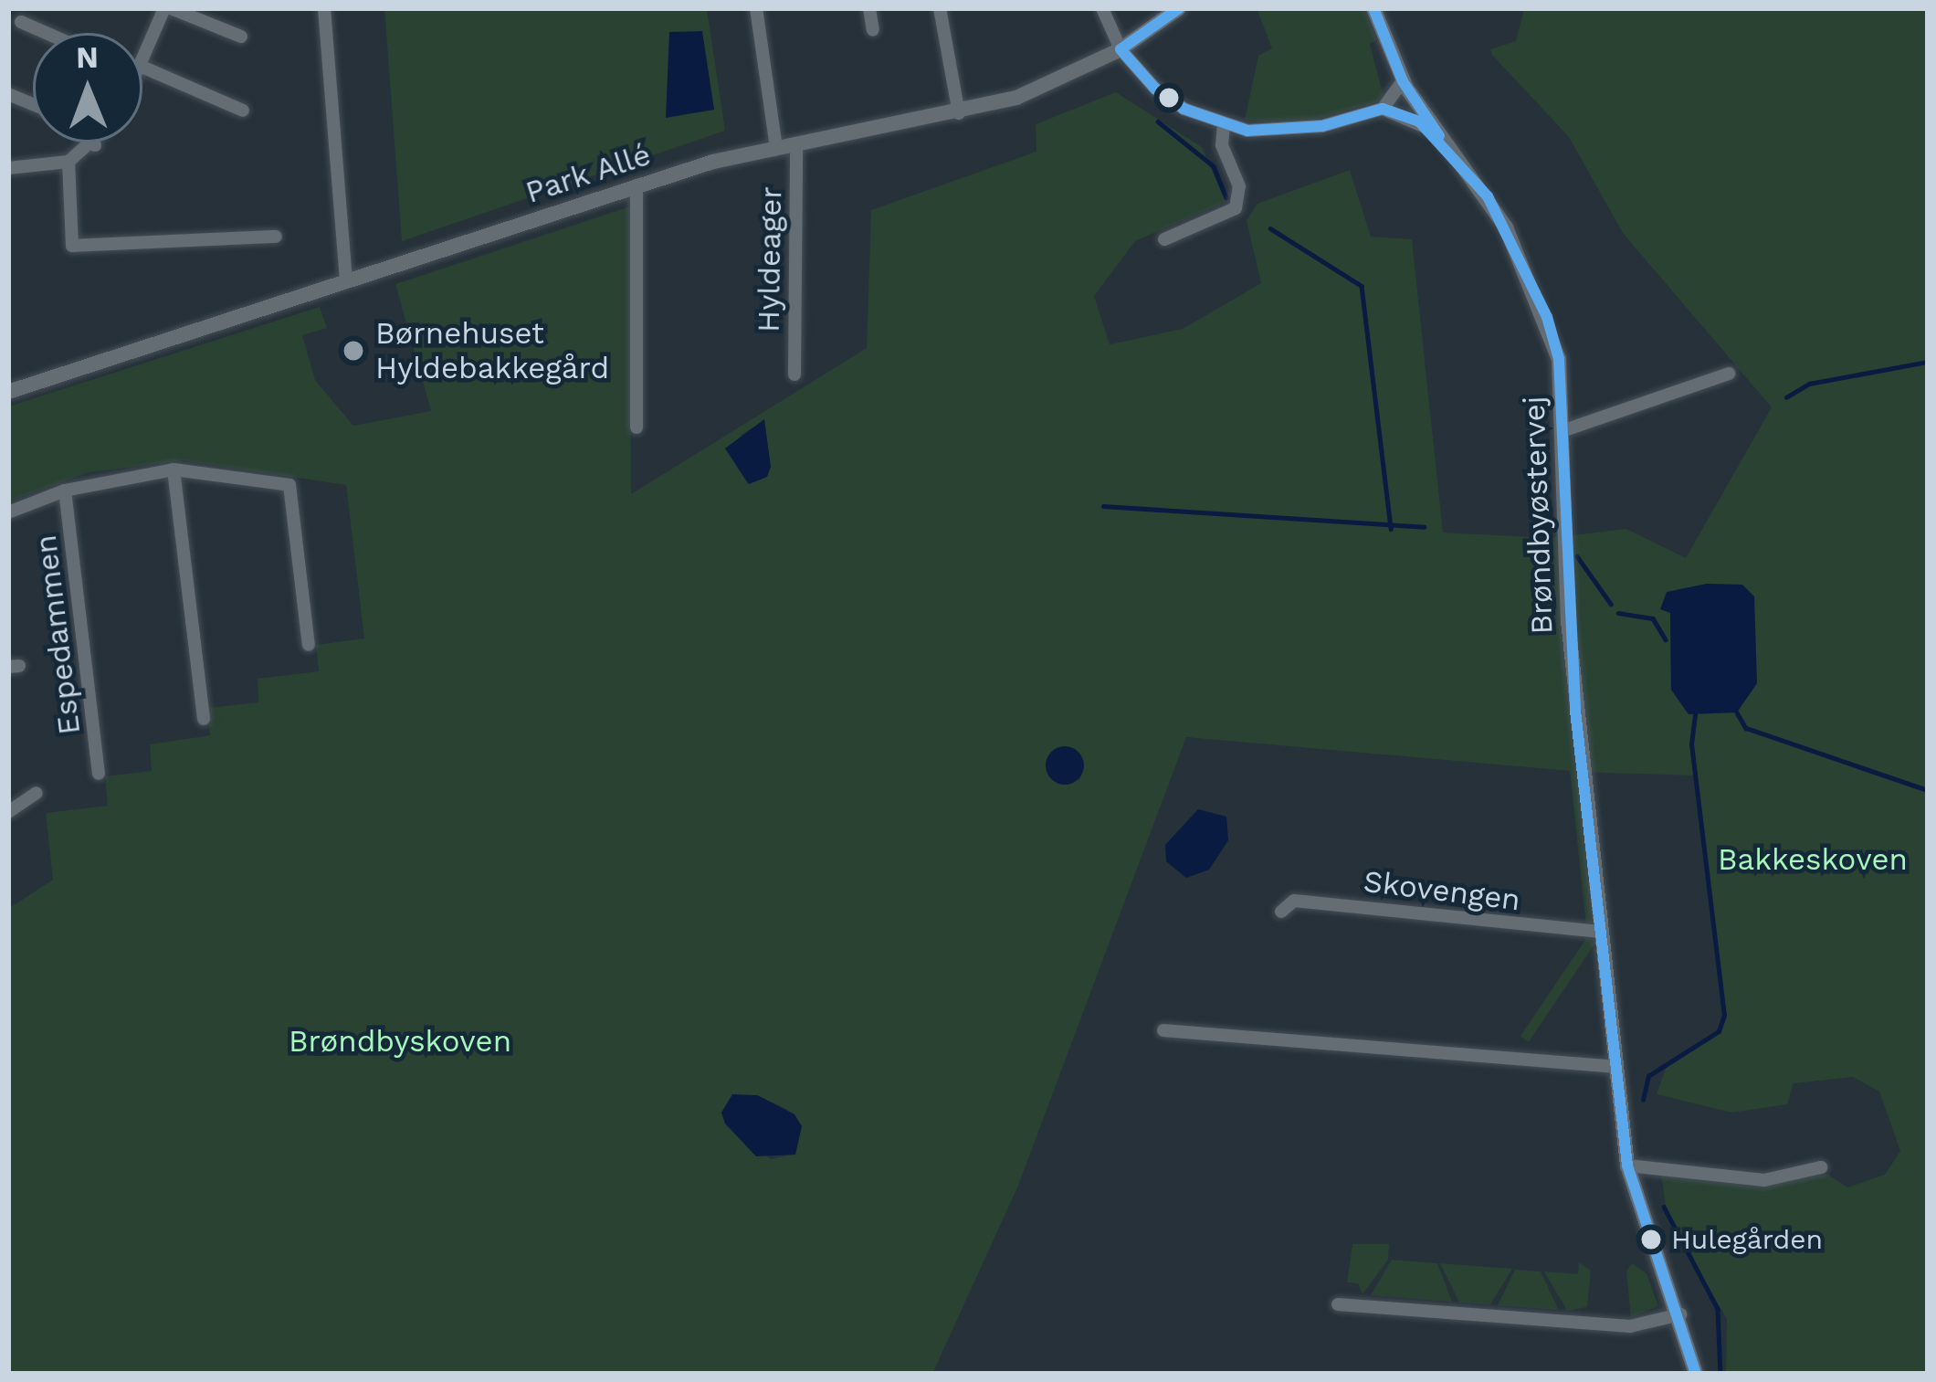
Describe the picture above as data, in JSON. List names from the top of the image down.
{
  "streets": {
    "street": [
      "Park Allé",
      "Hyldeager",
      "Brøndbyøstervej",
      "Espedammen",
      "Skovengen"
    ]
  },
  "crossings": [
    ["Park Allé", "Hyldeager"],
    ["Brøndbyøstervej", "Skovengen"]
  ],
  "parks": ["Bakkeskoven", "Brøndbyskoven"],
  "places": ["Børnehuset Hyldebakkegård", "Hulegården"],
  "north": "top"
}
